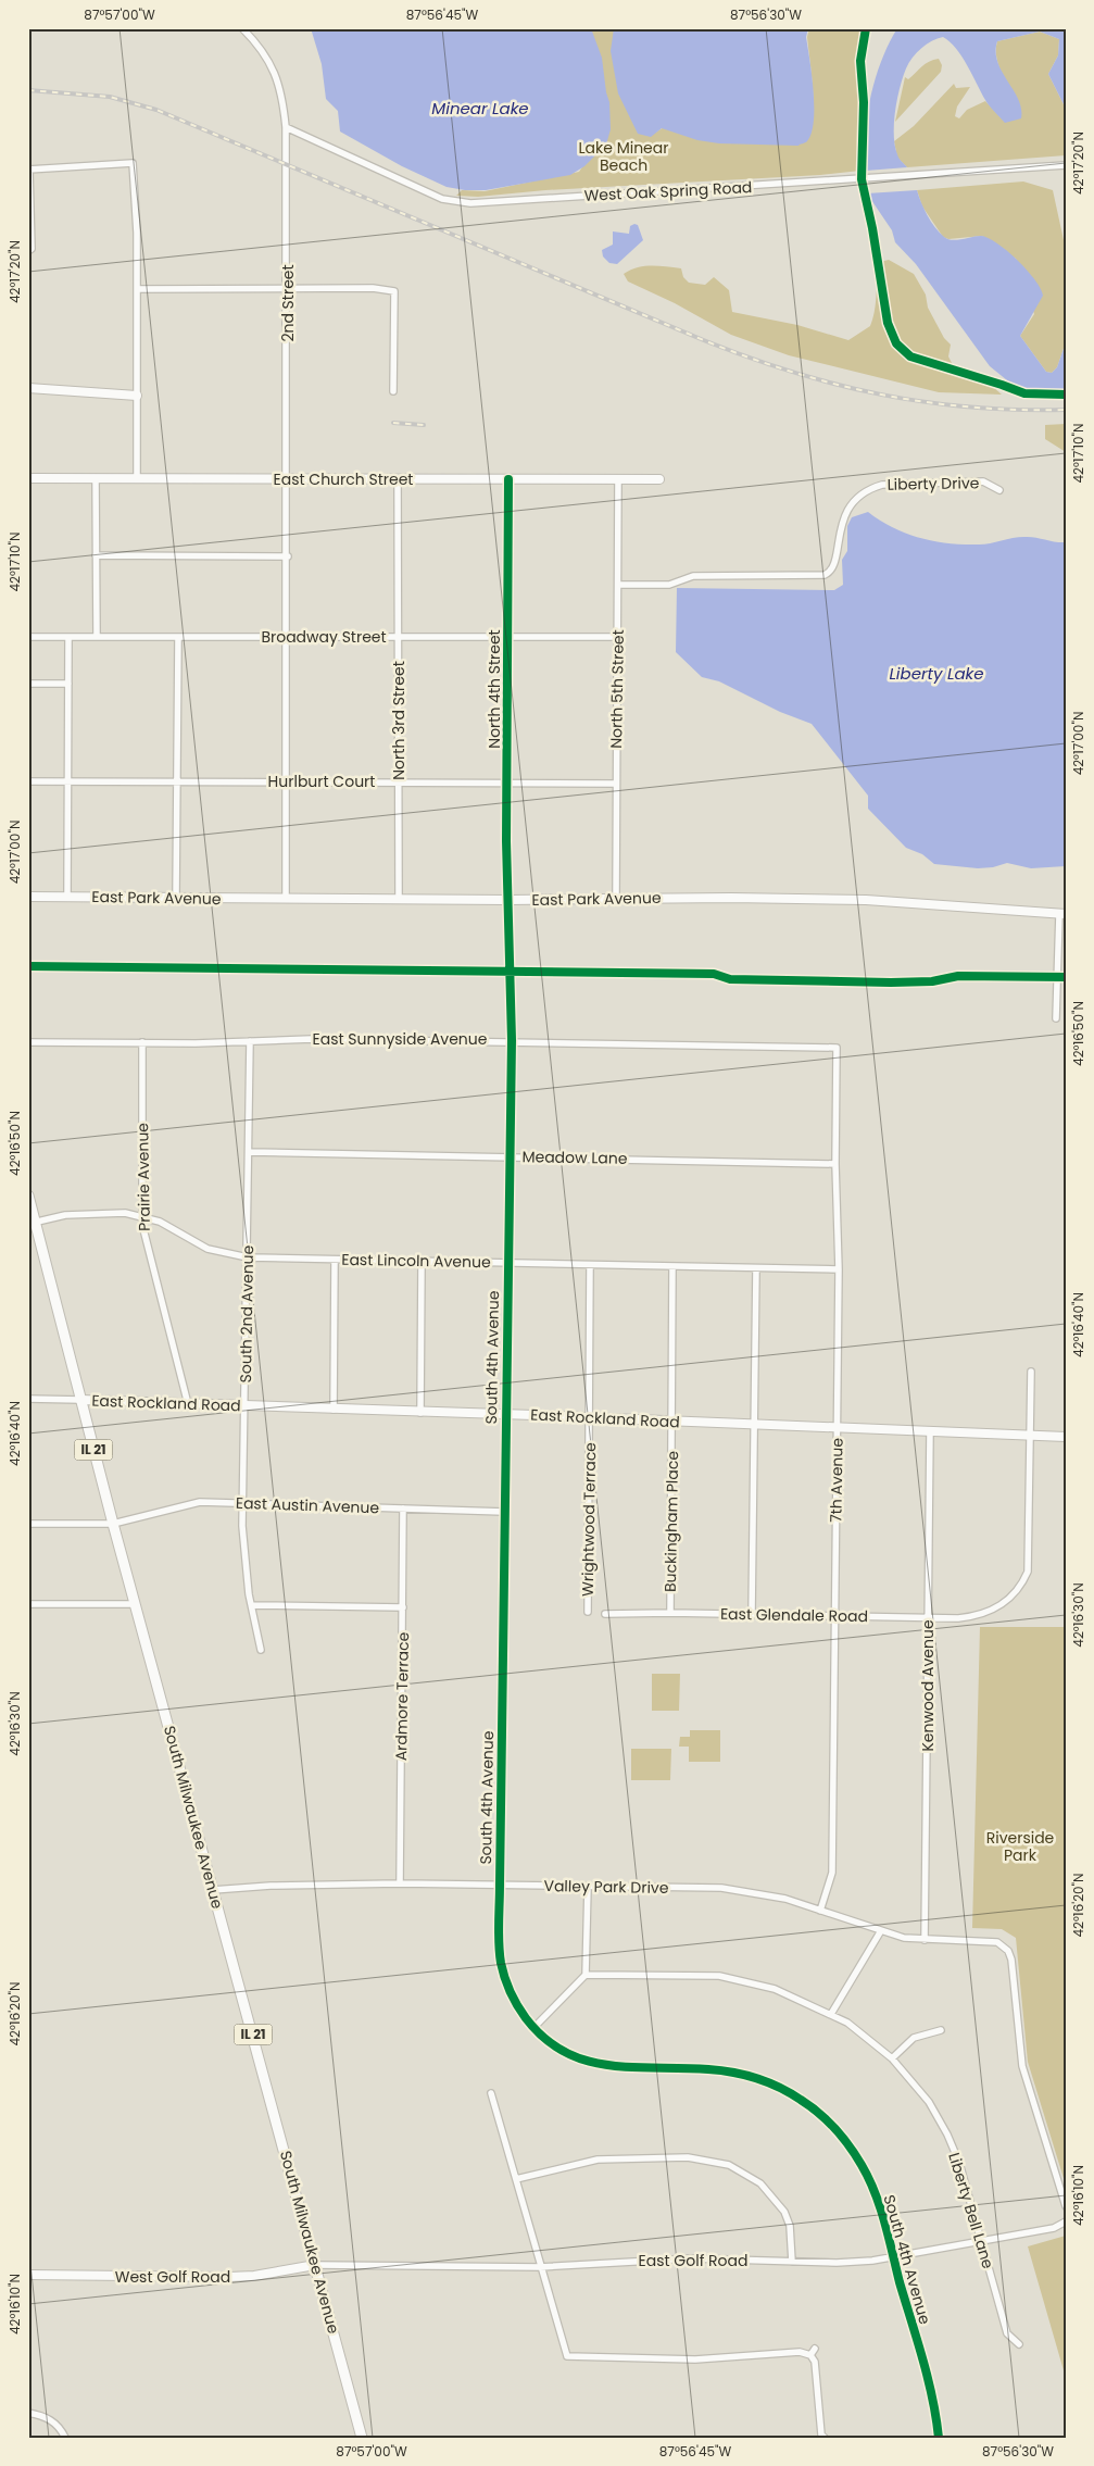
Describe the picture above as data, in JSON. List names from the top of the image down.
{
  "streets": {
    "main road": ["IL 21", "South Milwaukee Avenue"],
    "street": [
      "West Oak Spring Road",
      "2nd Street",
      "East Church Street",
      "Liberty Drive",
      "Broadway Street",
      "North 4th Street",
      "North 5th Street",
      "North 3rd Street",
      "Hurlburt Court",
      "East Park Avenue",
      "East Sunnyside Avenue",
      "Meadow Lane",
      "Prairie Avenue",
      "East Lincoln Avenue",
      "South 2nd Avenue",
      "South 4th Avenue",
      "East Rockland Road",
      "7th Avenue",
      "East Austin Avenue",
      "Wrightwood Terrace",
      "Buckingham Place",
      "East Glendale Road",
      "Kenwood Avenue",
      "Ardmore Terrace",
      "Valley Park Drive",
      "Liberty Bell Lane",
      "East Golf Road",
      "West Golf Road"
    ]
  },
  "crossings": [
    ["West Oak Spring Road", "2nd Street"],
    ["2nd Street", "East Church Street"],
    ["2nd Street", "Broadway Street"],
    ["2nd Street", "Hurlburt Court"],
    ["2nd Street", "East Park Avenue"],
    ["East Church Street", "North 4th Street"],
    ["East Church Street", "North 5th Street"],
    ["East Church Street", "North 3rd Street"],
    ["Liberty Drive", "North 5th Street"],
    ["Broadway Street", "North 4th Street"],
    ["Broadway Street", "North 5th Street"],
    ["Broadway Street", "North 3rd Street"],
    ["North 4th Street", "Hurlburt Court"],
    ["North 4th Street", "East Park Avenue"],
    ["North 4th Street", "South 4th Avenue"],
    ["North 5th Street", "Hurlburt Court"],
    ["North 5th Street", "East Park Avenue"],
    ["North 3rd Street", "Hurlburt Court"],
    ["North 3rd Street", "East Park Avenue"],
    ["East Park Avenue", "South 4th Avenue"],
    ["East Sunnyside Avenue", "Prairie Avenue"],
    ["East Sunnyside Avenue", "South 2nd Avenue"],
    ["East Sunnyside Avenue", "South 4th Avenue"],
    ["East Sunnyside Avenue", "7th Avenue"],
    ["Meadow Lane", "South 2nd Avenue"],
    ["Meadow Lane", "South 4th Avenue"],
    ["Meadow Lane", "7th Avenue"],
    ["Prairie Avenue", "East Lincoln Avenue"],
    ["Prairie Avenue", "East Rockland Road"],
    ["East Lincoln Avenue", "South 2nd Avenue"],
    ["East Lincoln Avenue", "South 4th Avenue"],
    ["East Lincoln Avenue", "7th Avenue"],
    ["East Lincoln Avenue", "Wrightwood Terrace"],
    ["East Lincoln Avenue", "Buckingham Place"],
    ["East Lincoln Avenue", "South Milwaukee Avenue"],
    ["South 2nd Avenue", "East Rockland Road"],
    ["South 2nd Avenue", "East Austin Avenue"],
    ["South 4th Avenue", "East Rockland Road"],
    ["South 4th Avenue", "East Austin Avenue"],
    ["South 4th Avenue", "Valley Park Drive"],
    ["South 4th Avenue", "East Golf Road"],
    ["East Rockland Road", "7th Avenue"],
    ["East Rockland Road", "Wrightwood Terrace"],
    ["East Rockland Road", "Buckingham Place"],
    ["East Rockland Road", "East Glendale Road"],
    ["East Rockland Road", "Kenwood Avenue"],
    ["East Rockland Road", "South Milwaukee Avenue"],
    ["7th Avenue", "East Glendale Road"],
    ["7th Avenue", "Valley Park Drive"],
    ["East Austin Avenue", "Ardmore Terrace"],
    ["East Austin Avenue", "South Milwaukee Avenue"],
    ["Buckingham Place", "East Glendale Road"],
    ["East Glendale Road", "Kenwood Avenue"],
    ["Kenwood Avenue", "Valley Park Drive"],
    ["Ardmore Terrace", "Valley Park Drive"],
    ["South Milwaukee Avenue", "Valley Park Drive"],
    ["South Milwaukee Avenue", "East Golf Road"],
    ["South Milwaukee Avenue", "West Golf Road"],
    ["Liberty Bell Lane", "East Golf Road"],
    ["East Golf Road", "West Golf Road"]
  ],
  "water": ["Minear Lake", "Liberty Lake"],
  "parks": ["Lake Minear Beach", "Riverside Park"],
  "coordinates": [
    "87°57'00\"W",
    "87°56'45\"W",
    "87°56'30\"W",
    "42°17'20\"N",
    "42°17'10\"N",
    "42°17'00\"N",
    "42°16'50\"N",
    "42°16'40\"N",
    "42°16'30\"N",
    "42°16'20\"N",
    "42°16'10\"N"
  ]
}
